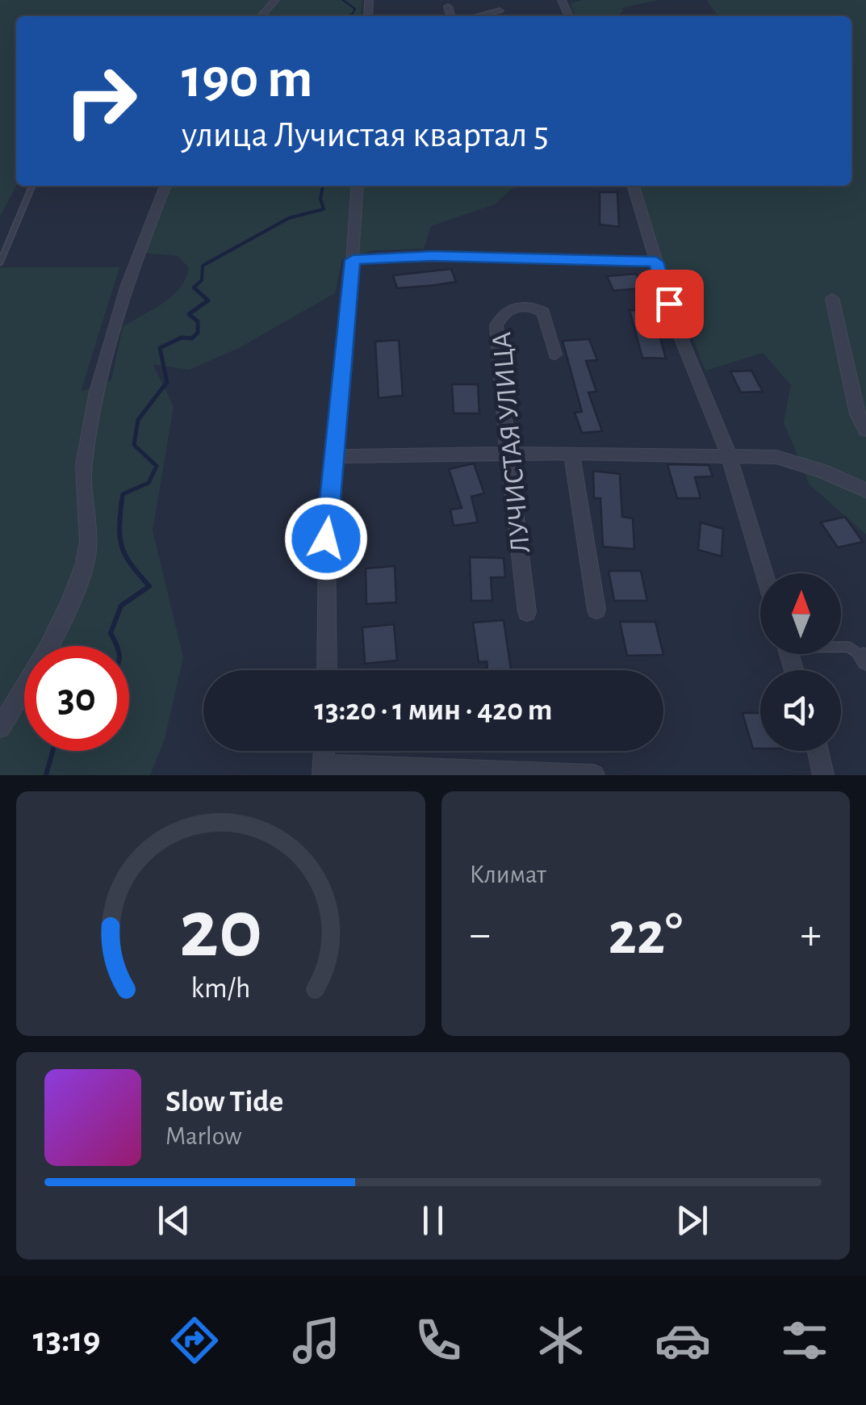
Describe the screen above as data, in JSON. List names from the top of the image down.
{
  "streets": {
    "street": ["ЛУЧИСТАЯ УЛИЦА"]
  },
  "north": "top",
  "page": {
    "turn": ["190 m", "улица Лучистая квартал 5"],
    "limit": "30",
    "trip": "13:20 · 1 мин · 420 m",
    "tile": "Климат",
    "heat": ["−", "22°", "+"],
    "song": ["Slow Tide", "Marlow"],
    "tabs": "13:19",
    "gauge": ["20", "km/h"]
  }
}
